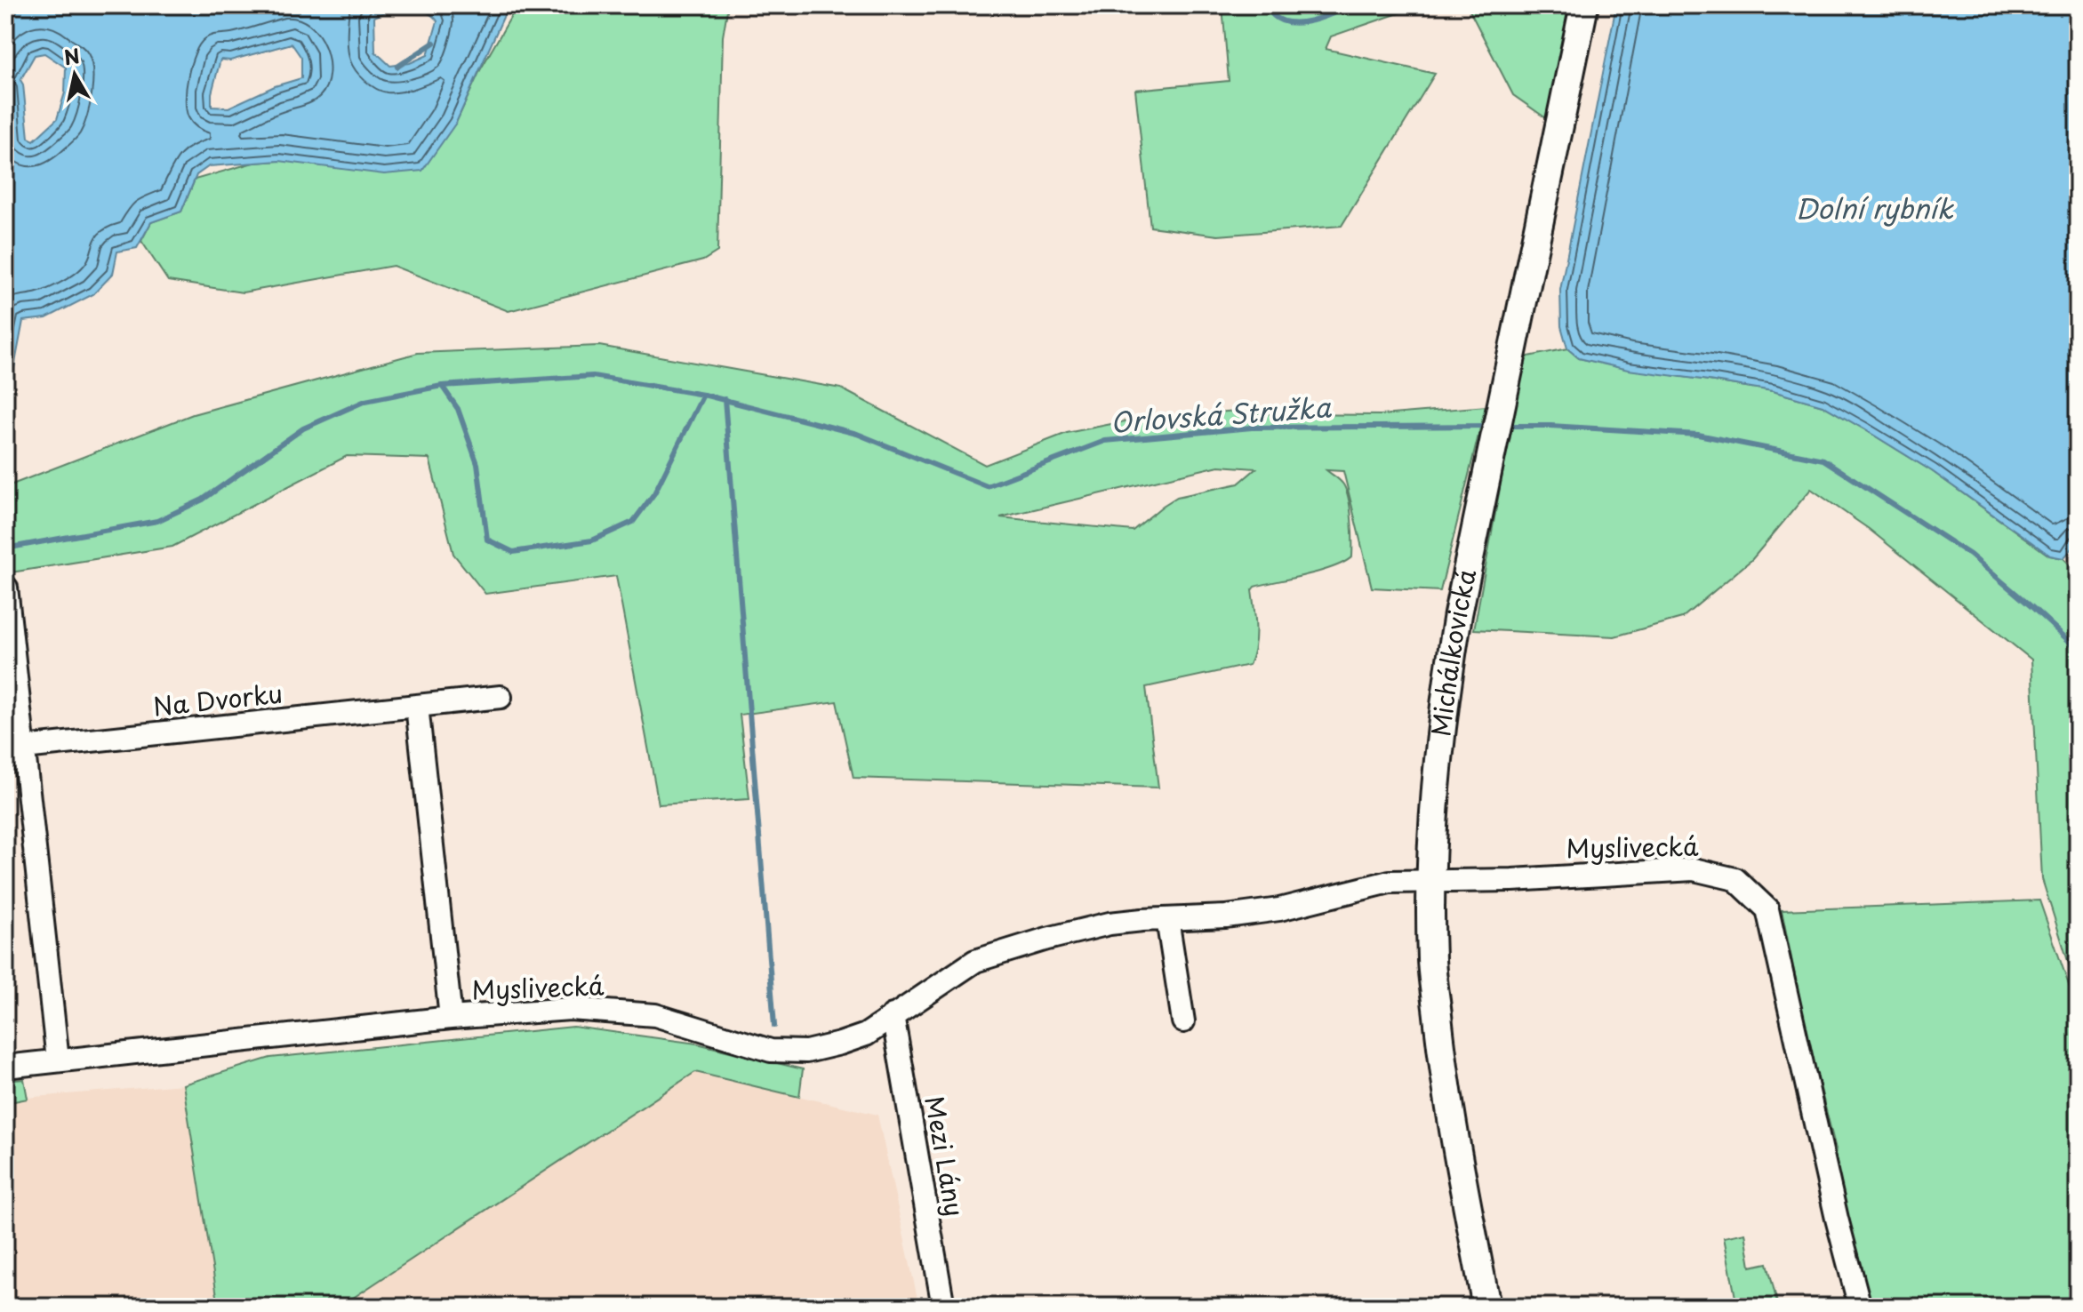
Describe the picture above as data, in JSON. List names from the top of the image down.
{
  "streets": {
    "street": [
      "Michálkovická",
      "Na Dvorku",
      "Myslivecká",
      "Mezi Lány"
    ]
  },
  "crossings": [
    ["Michálkovická", "Myslivecká"],
    ["Myslivecká", "Mezi Lány"]
  ],
  "water": ["Dolní rybník", "Orlovská Stružka"],
  "north": "top"
}
